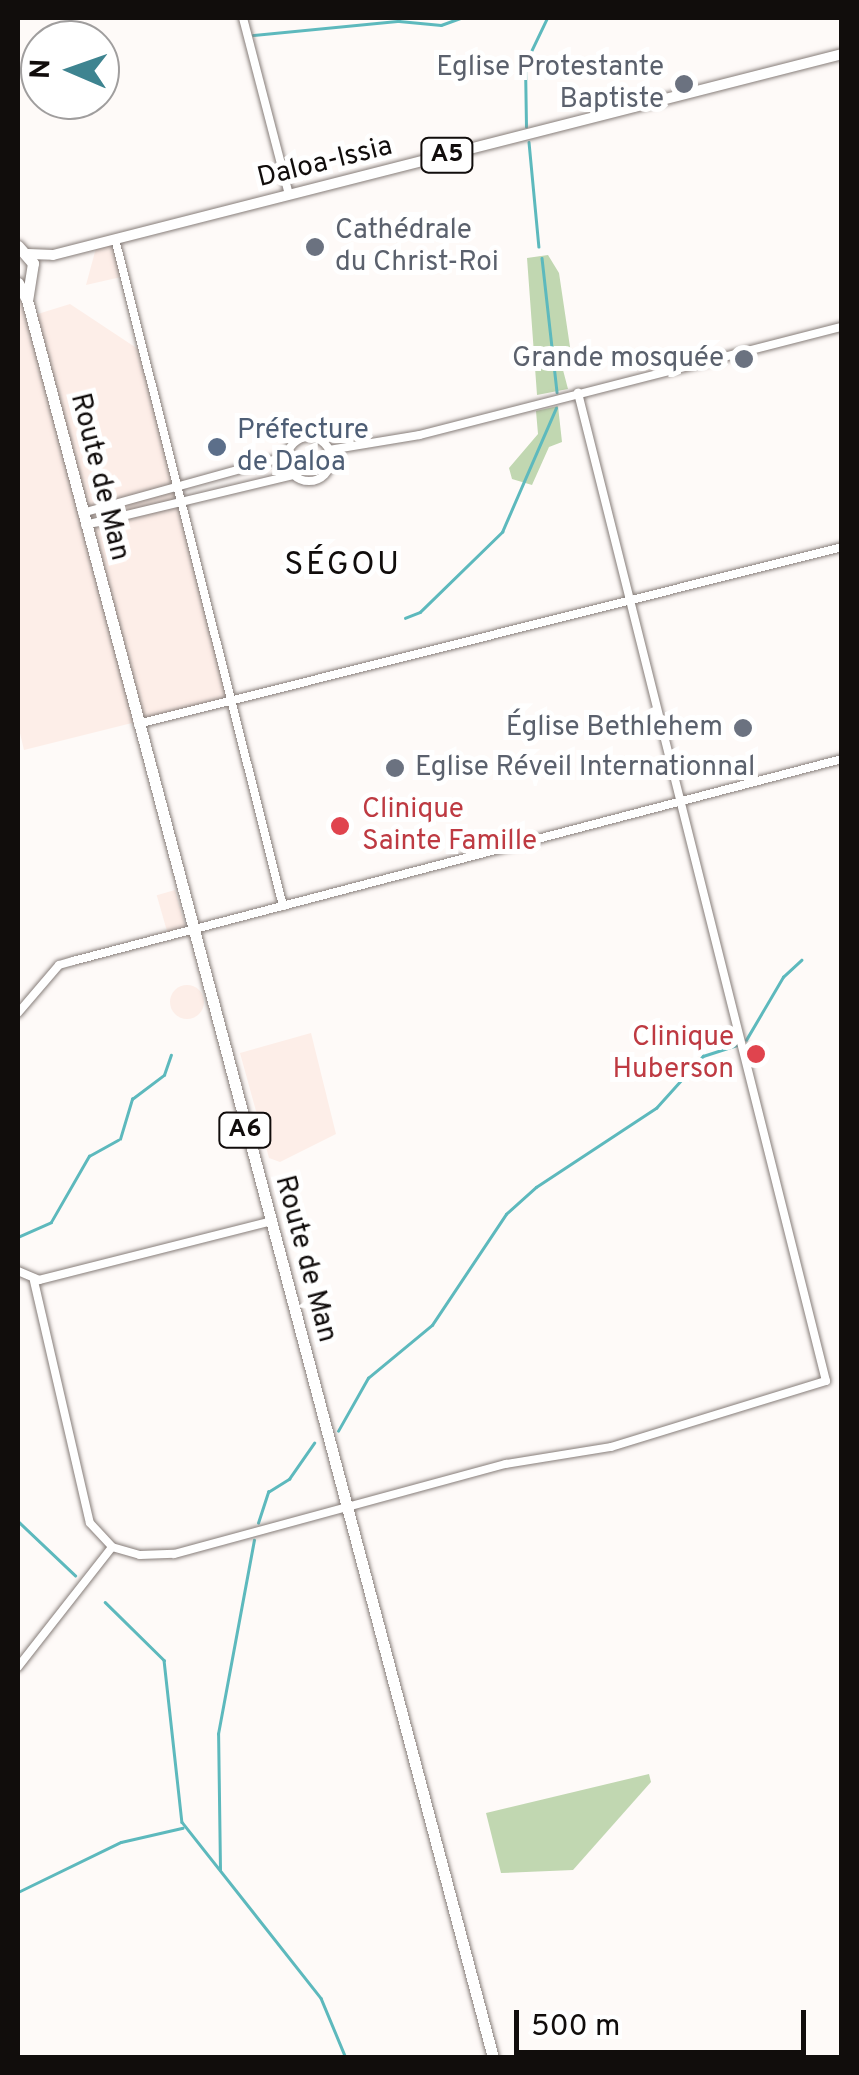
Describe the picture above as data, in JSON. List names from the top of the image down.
{
  "streets": {
    "highway": ["Route de Man", "A6"],
    "main road": ["A5", "Daloa-Issia"]
  },
  "crossings": [
    ["A5", "Daloa-Issia"],
    ["A5", "A6"],
    ["Route de Man", "A6"]
  ],
  "districts": ["SÉGOU"],
  "places": [
    "Eglise Protestante Baptiste",
    "Cathédrale du Christ-Roi",
    "Grande mosquée",
    "Préfecture de Daloa",
    "Église Bethlehem",
    "Eglise Réveil Internationnal",
    "Clinique Sainte Famille",
    "Clinique Huberson"
  ],
  "scale_bar": "500 m",
  "north": "left"
}
